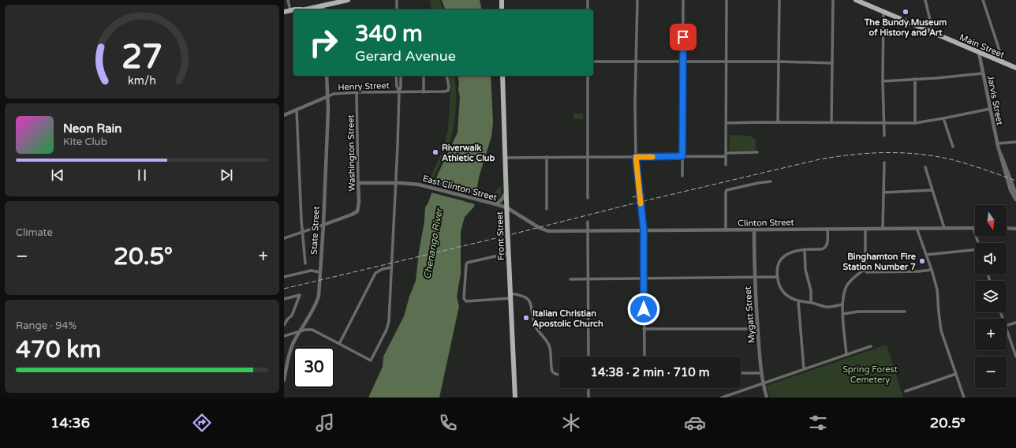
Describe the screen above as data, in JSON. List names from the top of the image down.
{
  "streets": {
    "main road": ["Main Street", "Front Street"],
    "street": [
      "Henry Street",
      "Jarvis Street",
      "Washington Street",
      "East Clinton Street",
      "Clinton Street",
      "State Street",
      "Mygatt Street"
    ]
  },
  "crossings": [
    ["Main Street", "Jarvis Street"],
    ["Henry Street", "Washington Street"],
    ["Henry Street", "State Street"],
    ["Washington Street", "East Clinton Street"],
    ["Washington Street", "State Street"],
    ["East Clinton Street", "Clinton Street"],
    ["East Clinton Street", "Front Street"],
    ["Clinton Street", "Mygatt Street"]
  ],
  "water": ["Chenango River"],
  "parks": ["Spring Forest Cemetery"],
  "places": [
    "The Bundy Museum of History and Art",
    "Riverwalk Athletic Club",
    "Binghamton Fire Station Number 7",
    "Italian Christian Apostolic Church"
  ],
  "north": "bottom",
  "page": {
    "turn": ["340 m", "Gerard Avenue"],
    "song": ["Neon Rain", "Kite Club"],
    "tile": [
      "Climate",
      ["Range · 94%", "470 km"]
    ],
    "map_buttons": ["+", "−"],
    "heat": ["−", "20.5°", "+"],
    "limit": "30",
    "trip": "14:38 · 2 min · 710 m",
    "tabs": ["14:36", "20.5°"],
    "gauge": ["27", "km/h"]
  }
}
